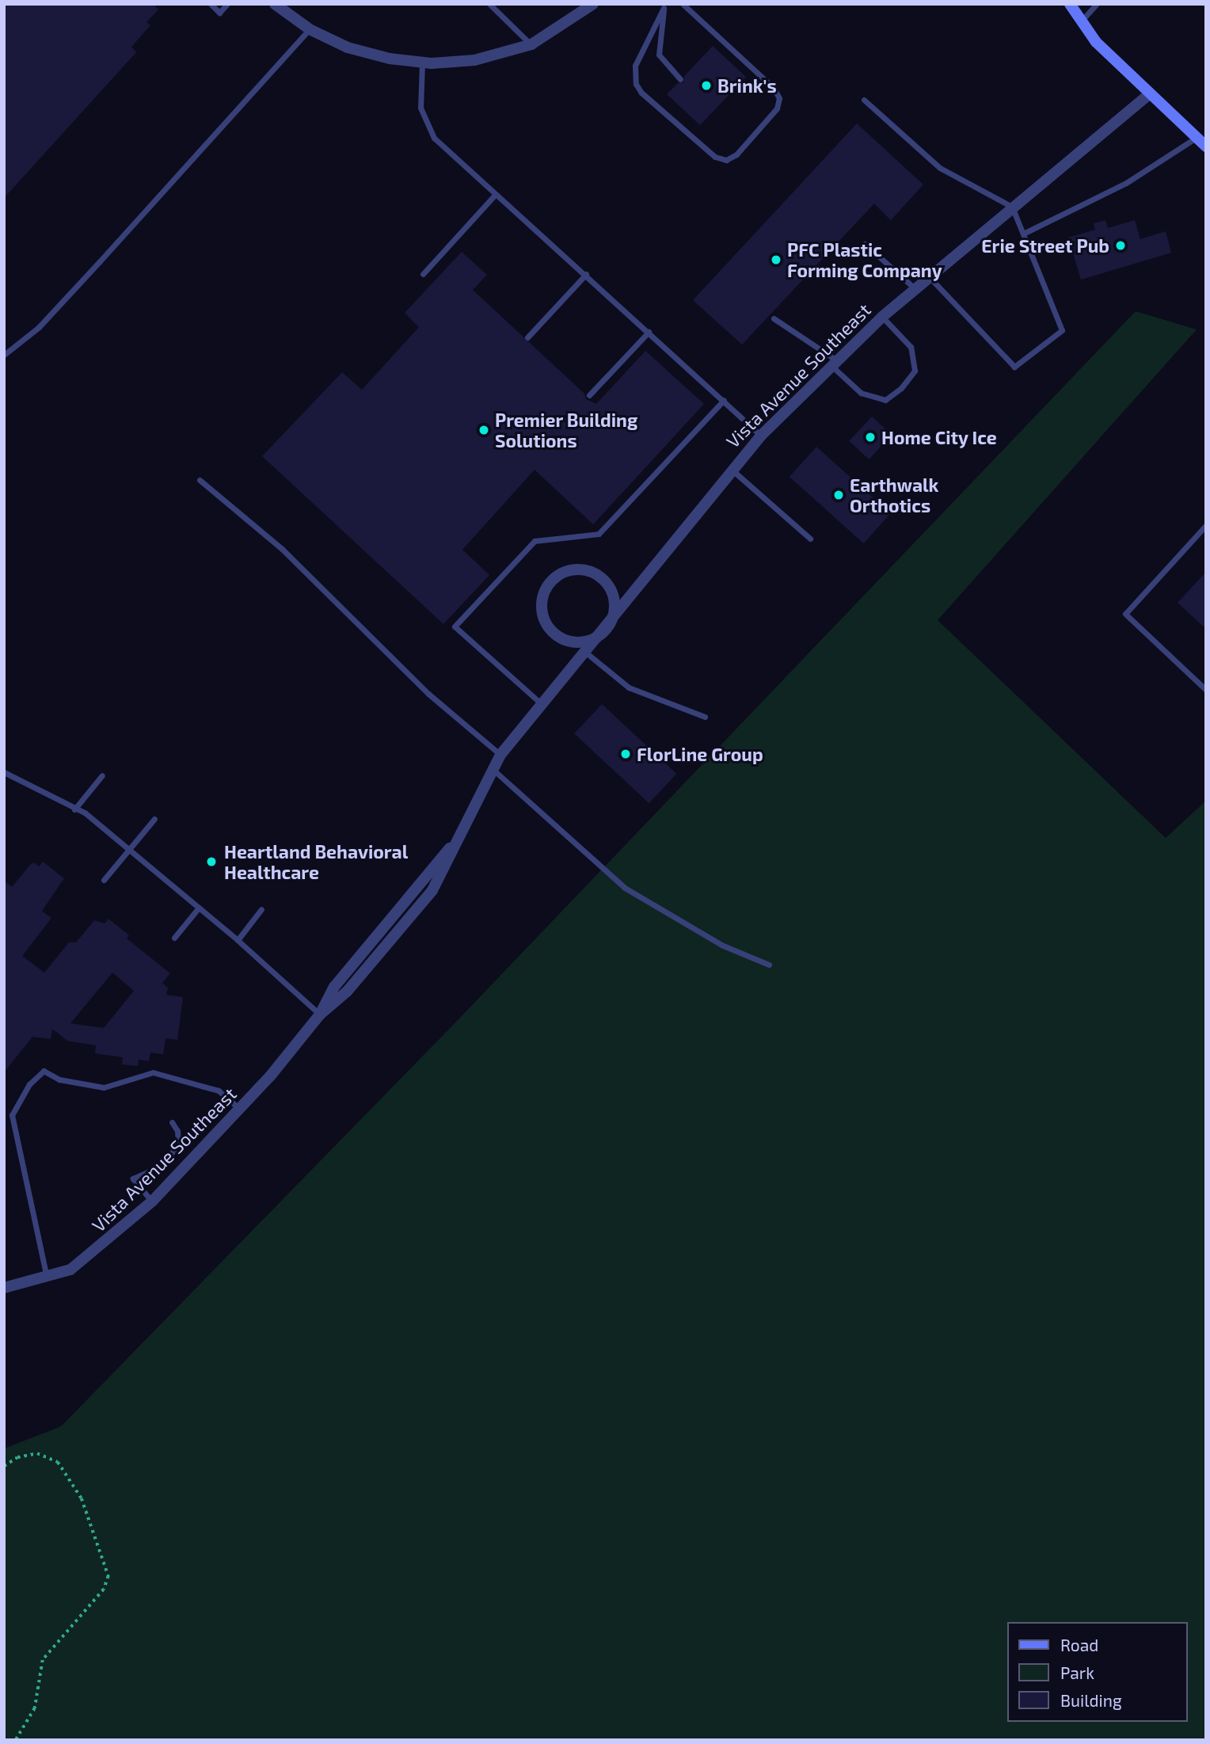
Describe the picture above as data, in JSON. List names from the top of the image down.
{
  "streets": {
    "street": ["Vista Avenue Southeast"]
  },
  "places": [
    "Brink's",
    "Erie Street Pub",
    "PFC Plastic Forming Company",
    "Premier Building Solutions",
    "Home City Ice",
    "Earthwalk Orthotics",
    "FlorLine Group",
    "Heartland Behavioral Healthcare"
  ],
  "legend": ["Road", "Park", "Building"]
}
